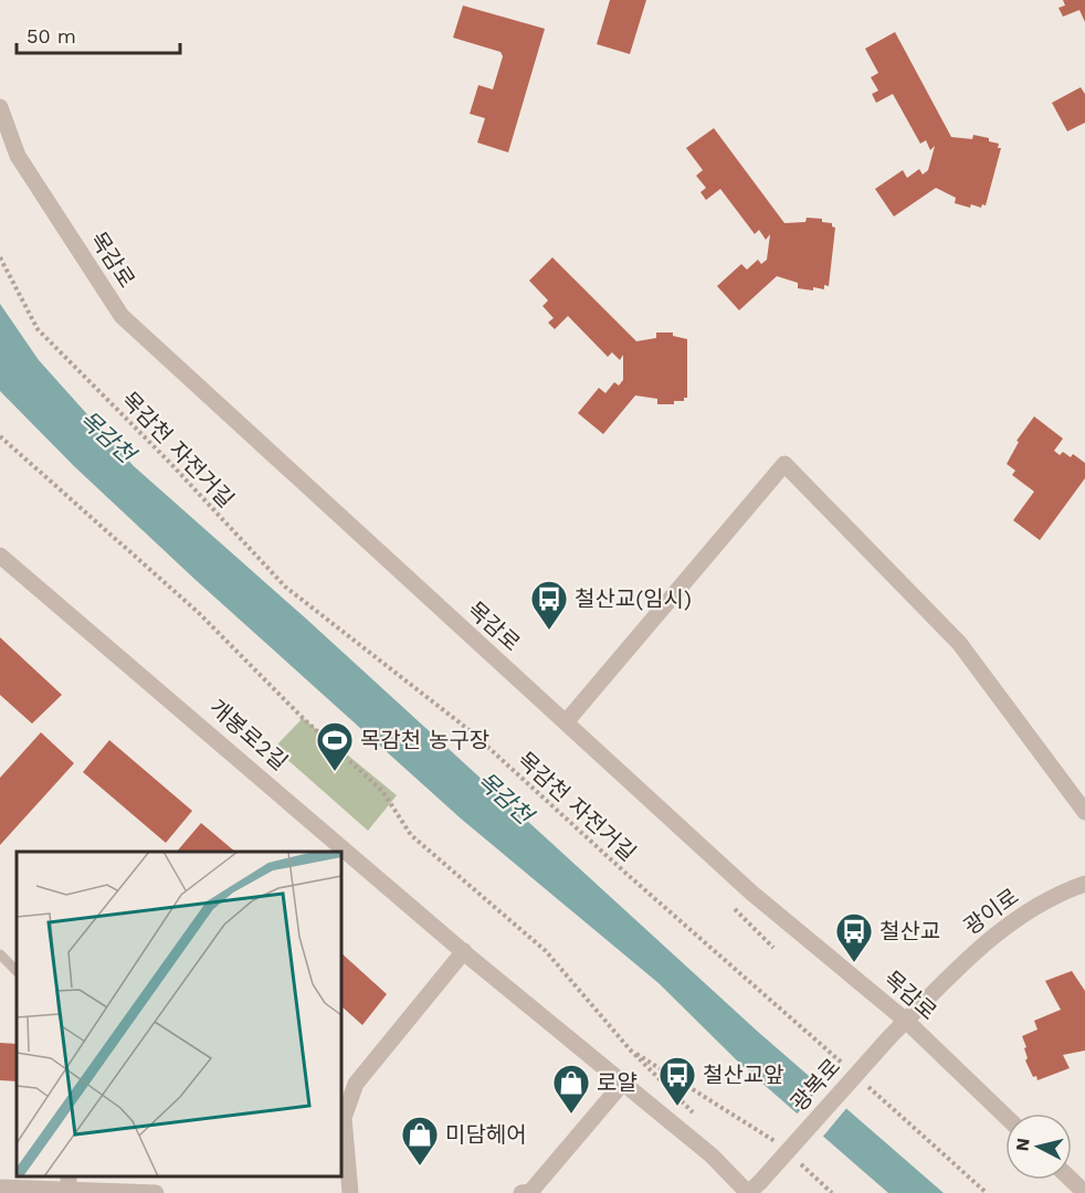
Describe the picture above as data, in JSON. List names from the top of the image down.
{
  "streets": {
    "street": [
      "목감로",
      "개봉로2길",
      "광이로",
      "광복로"
    ],
    "path": ["목감천 자전거길"]
  },
  "crossings": [
    ["목감로", "광이로"],
    ["목감로", "광복로"],
    ["개봉로2길", "광복로"],
    ["광이로", "광복로"]
  ],
  "water": ["목감천"],
  "places": {
    "bus stop": ["철산교(임시)", "철산교", "철산교앞"],
    "sports": ["목감천 농구장"],
    "shop": ["로얄", "미담헤어"]
  },
  "scale_bar": "50 m",
  "north": "left"
}
